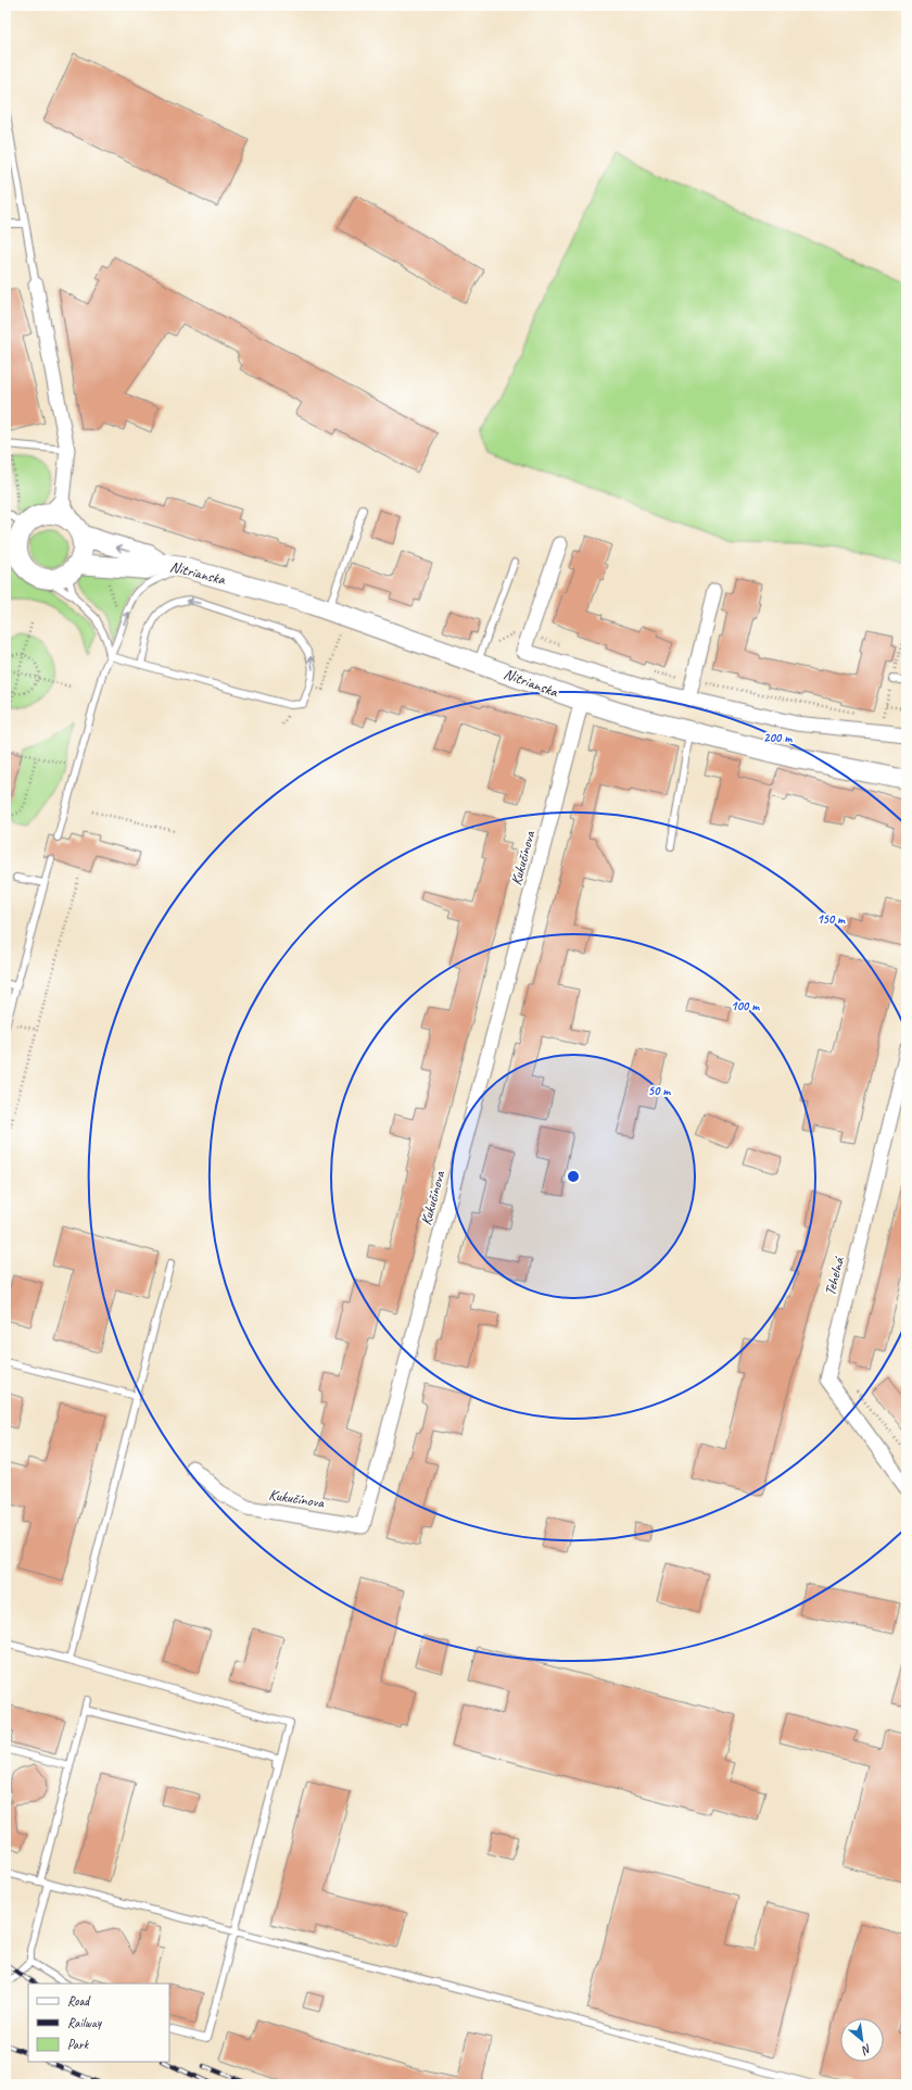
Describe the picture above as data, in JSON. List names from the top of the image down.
{
  "streets": {
    "main road": ["Nitrianska"],
    "street": ["Kukučínova", "Tehelná"]
  },
  "crossings": [
    ["Nitrianska", "Kukučínova"]
  ],
  "legend": ["Road", "Railway", "Park"],
  "north": "bottom right",
  "rings": [
    "200 m",
    "150 m",
    "100 m",
    "50 m"
  ]
}
